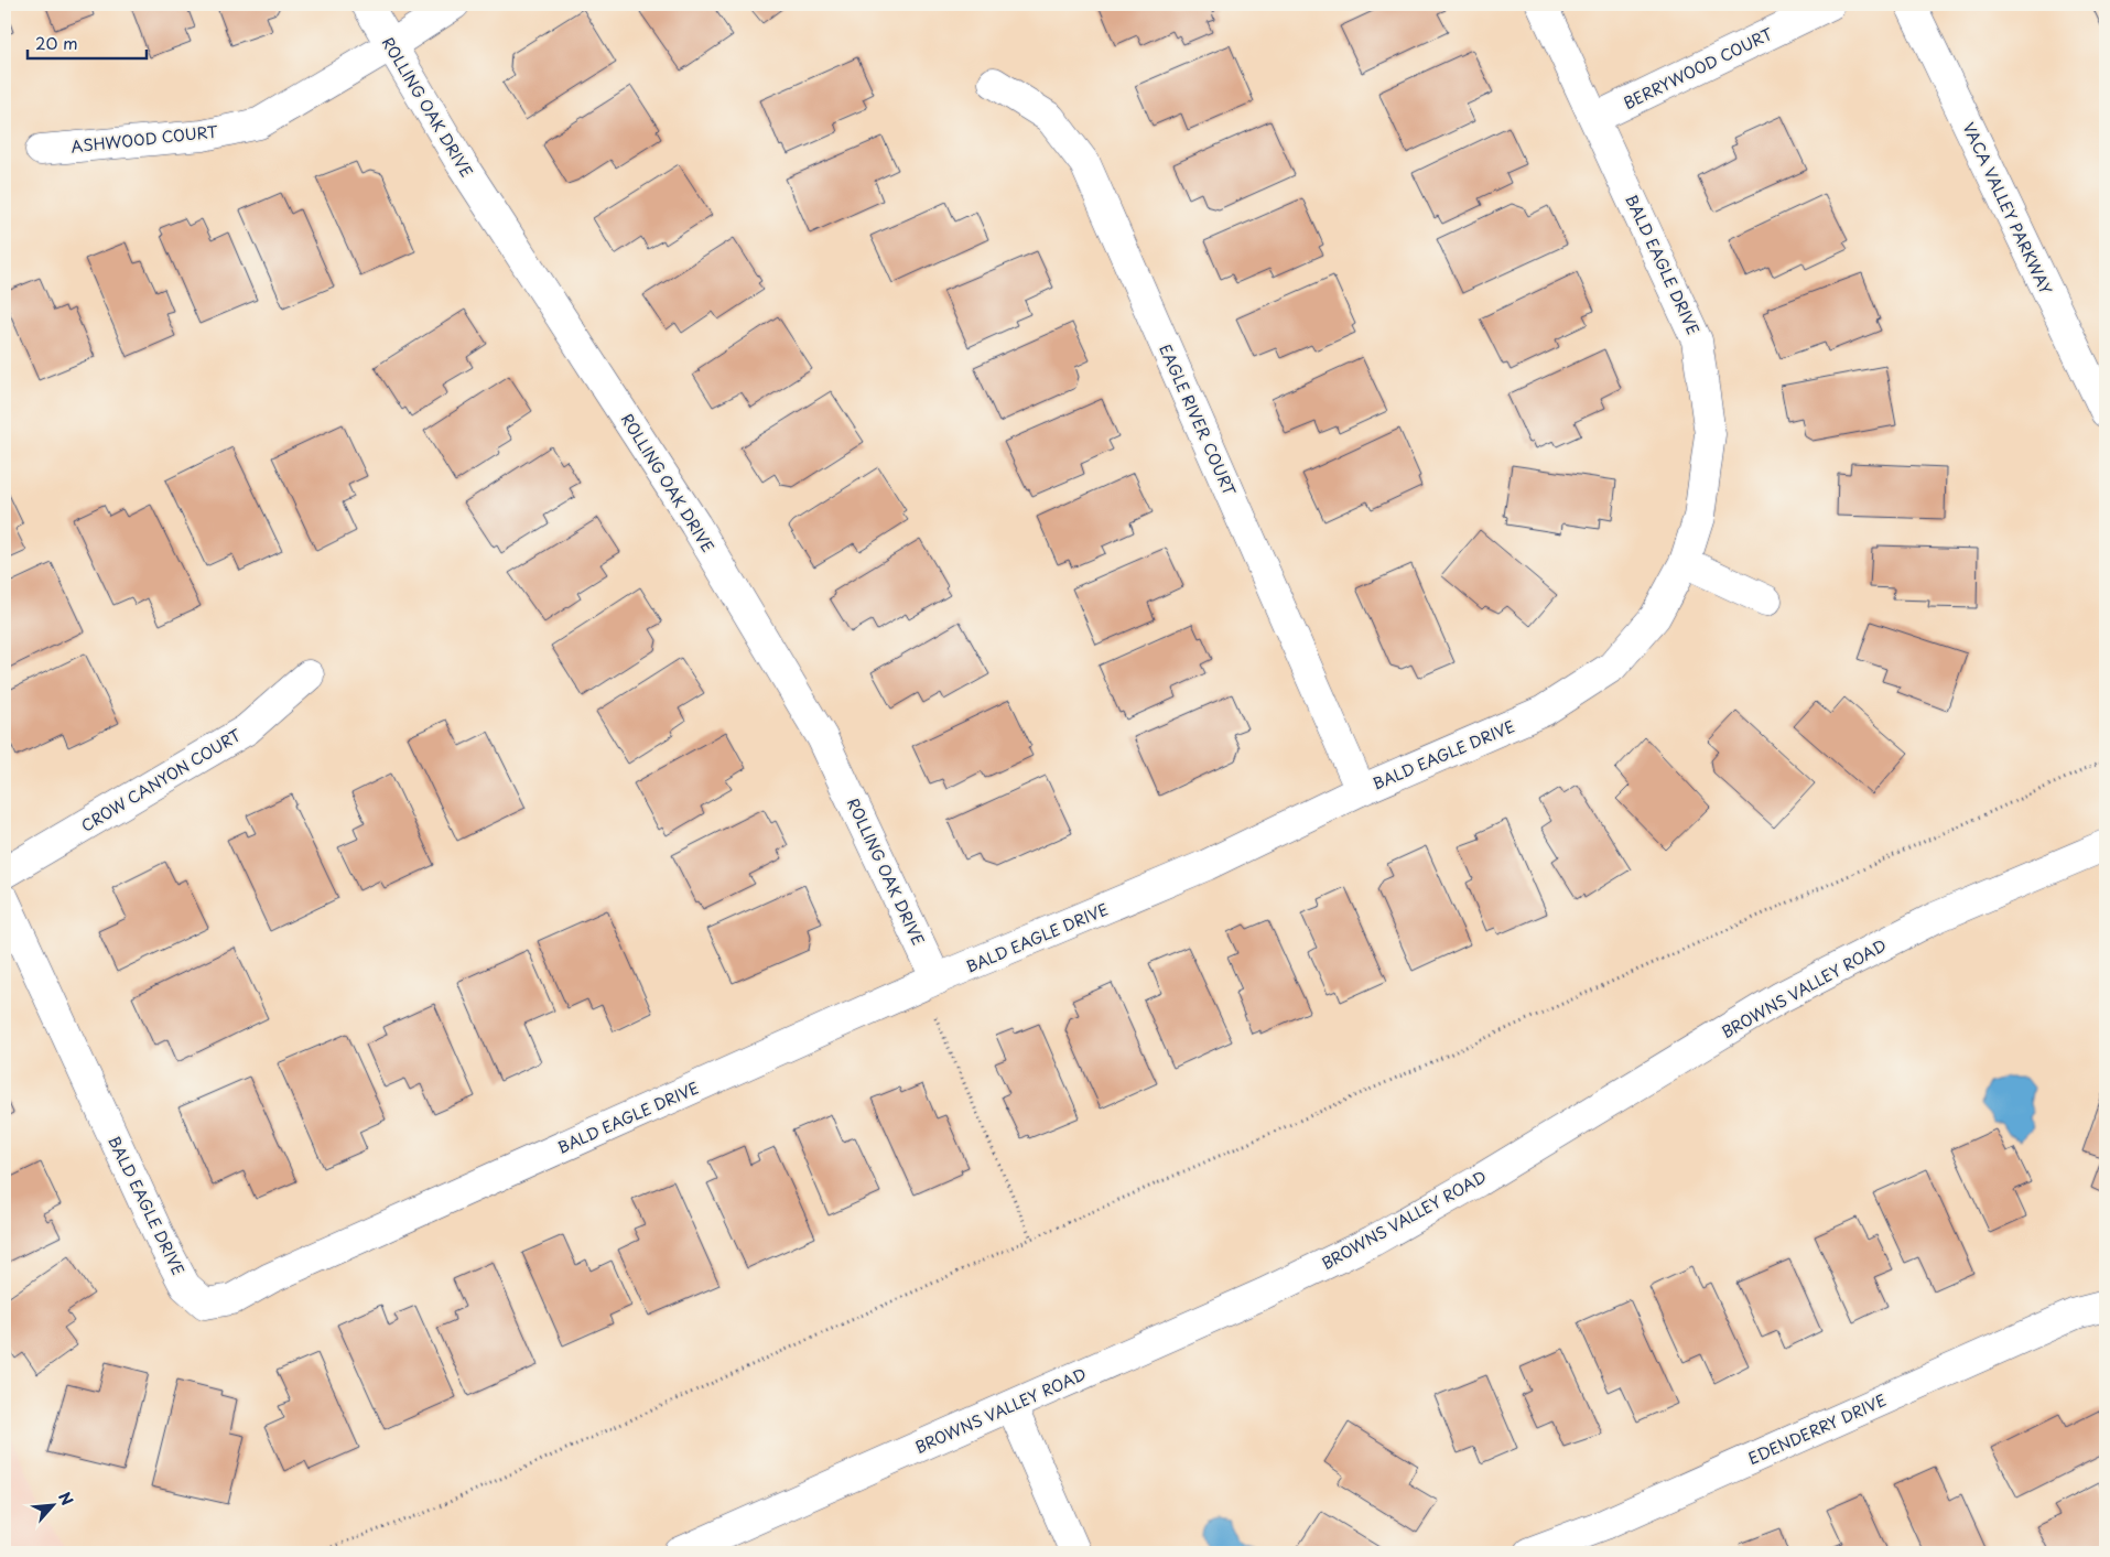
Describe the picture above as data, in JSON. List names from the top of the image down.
{
  "streets": {
    "street": [
      "BERRYWOOD COURT",
      "ROLLING OAK DRIVE",
      "ASHWOOD COURT",
      "VACA VALLEY PARKWAY",
      "BALD EAGLE DRIVE",
      "EAGLE RIVER COURT",
      "CROW CANYON COURT",
      "BROWNS VALLEY ROAD",
      "EDENDERRY DRIVE"
    ]
  },
  "crossings": [
    ["BERRYWOOD COURT", "BALD EAGLE DRIVE"],
    ["ROLLING OAK DRIVE", "ASHWOOD COURT"],
    ["ROLLING OAK DRIVE", "BALD EAGLE DRIVE"],
    ["BALD EAGLE DRIVE", "EAGLE RIVER COURT"]
  ],
  "scale_bar": "20 m",
  "north": "top right"
}
